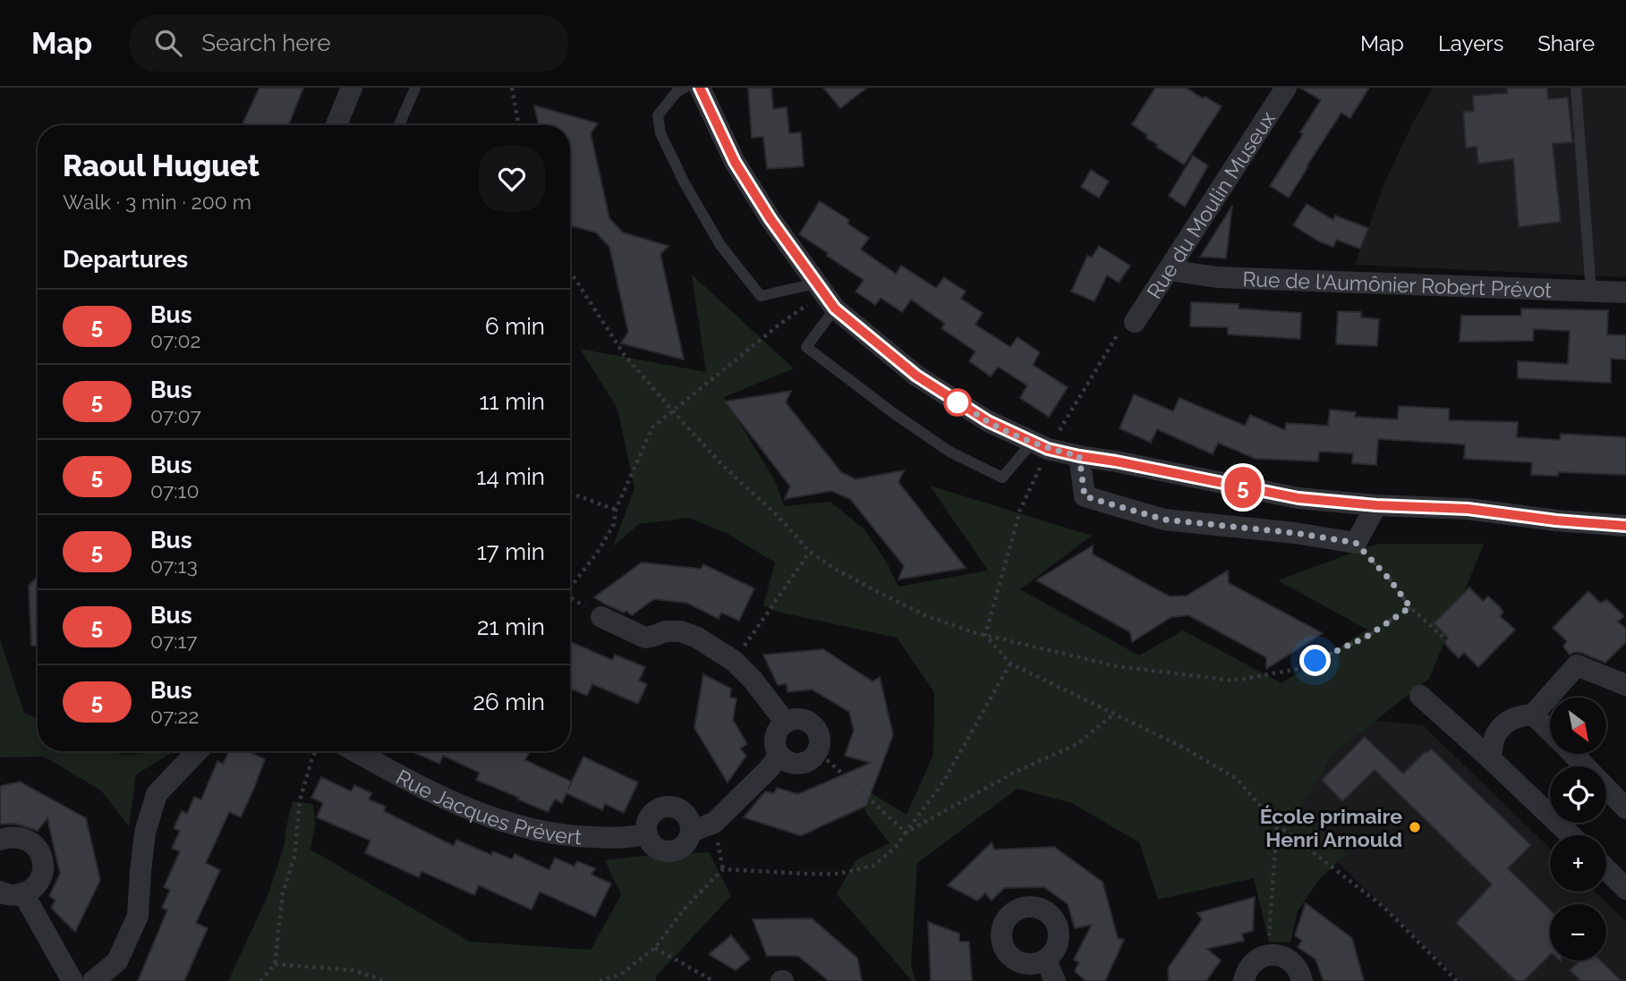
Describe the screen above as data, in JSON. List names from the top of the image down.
{
  "streets": {
    "street": ["Rue du Moulin Museux", "Rue de l'Aumônier Robert Prévot", "Rue Jacques Prévert"]
  },
  "crossings": [
    ["Rue du Moulin Museux", "Rue de l'Aumônier Robert Prévot"]
  ],
  "places": ["École primaire Henri Arnould"],
  "lines": ["bus line 5"],
  "north": "bottom right",
  "page": {
    "header": "Map",
    "search": "Search here",
    "nav": ["Map", "Layers", "Share"],
    "on_map": "5",
    "heading": [
      ["Raoul Huguet", "Walk · 3 min · 200 m"],
      "Departures"
    ],
    "list": [
      {
        "mark": "5",
        "name": "Bus",
        "note": "07:02",
        "value": "6 min"
      },
      {
        "mark": "5",
        "name": "Bus",
        "note": "07:07",
        "value": "11 min"
      },
      {
        "mark": "5",
        "name": "Bus",
        "note": "07:10",
        "value": "14 min"
      },
      {
        "mark": "5",
        "name": "Bus",
        "note": "07:13",
        "value": "17 min"
      },
      {
        "mark": "5",
        "name": "Bus",
        "note": "07:17",
        "value": "21 min"
      },
      {
        "mark": "5",
        "name": "Bus",
        "note": "07:22",
        "value": "26 min"
      }
    ],
    "map_buttons": ["+", "−"]
  }
}
